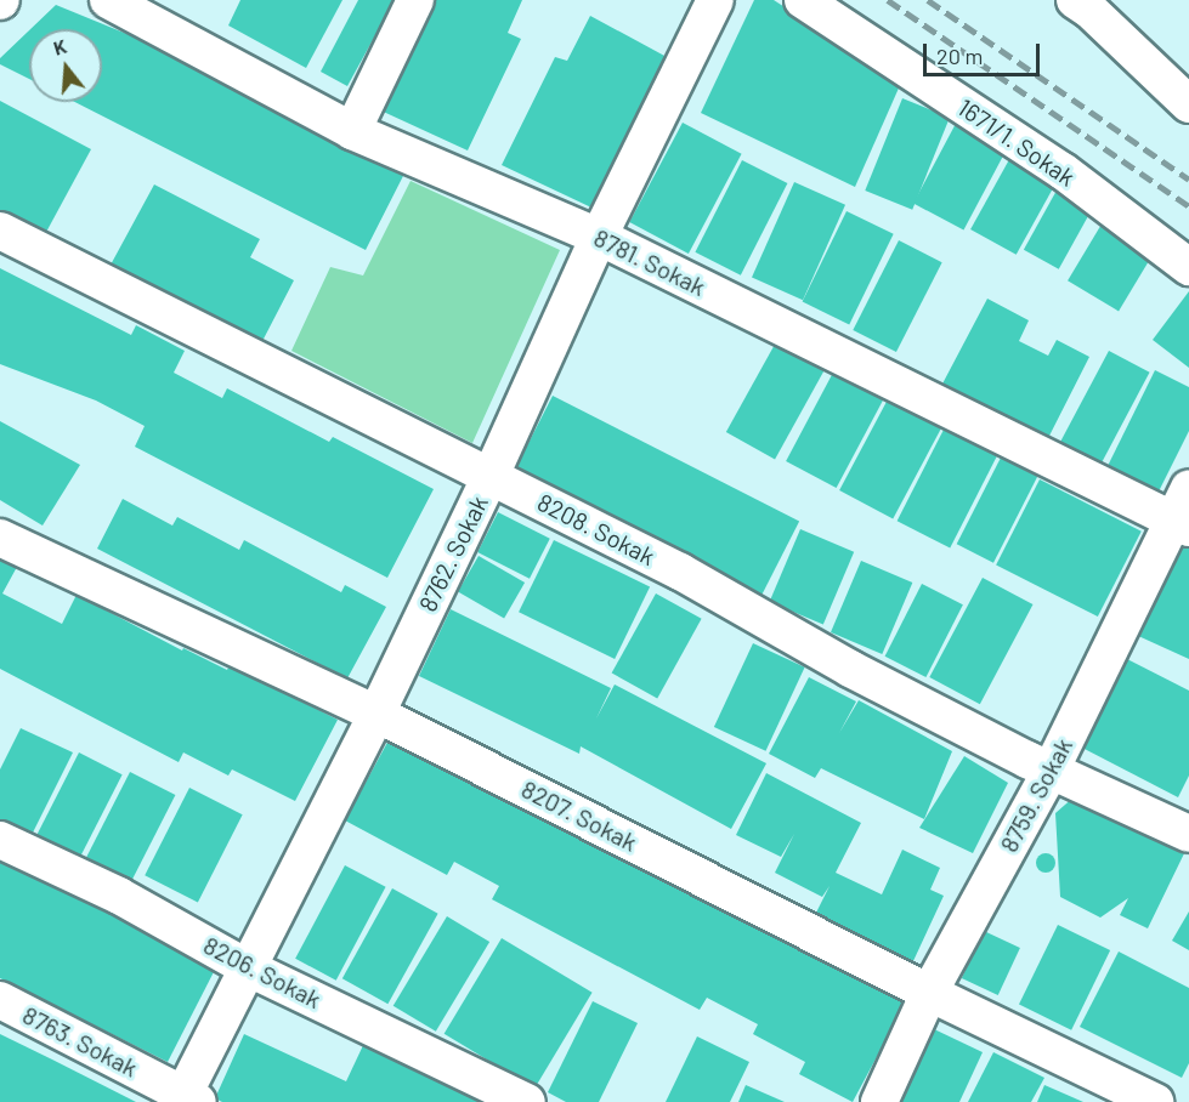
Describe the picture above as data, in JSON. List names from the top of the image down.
{
  "streets": {
    "street": [
      "1671/1. Sokak",
      "8781. Sokak",
      "8208. Sokak",
      "8762. Sokak",
      "8759. Sokak",
      "8207. Sokak",
      "8206. Sokak",
      "8763. Sokak"
    ]
  },
  "crossings": [
    ["8781. Sokak", "8762. Sokak"],
    ["8781. Sokak", "8759. Sokak"],
    ["8208. Sokak", "8762. Sokak"],
    ["8208. Sokak", "8759. Sokak"],
    ["8762. Sokak", "8207. Sokak"],
    ["8762. Sokak", "8206. Sokak"],
    ["8762. Sokak", "8763. Sokak"],
    ["8759. Sokak", "8207. Sokak"]
  ],
  "scale_bar": "20 m",
  "north": "top"
}
